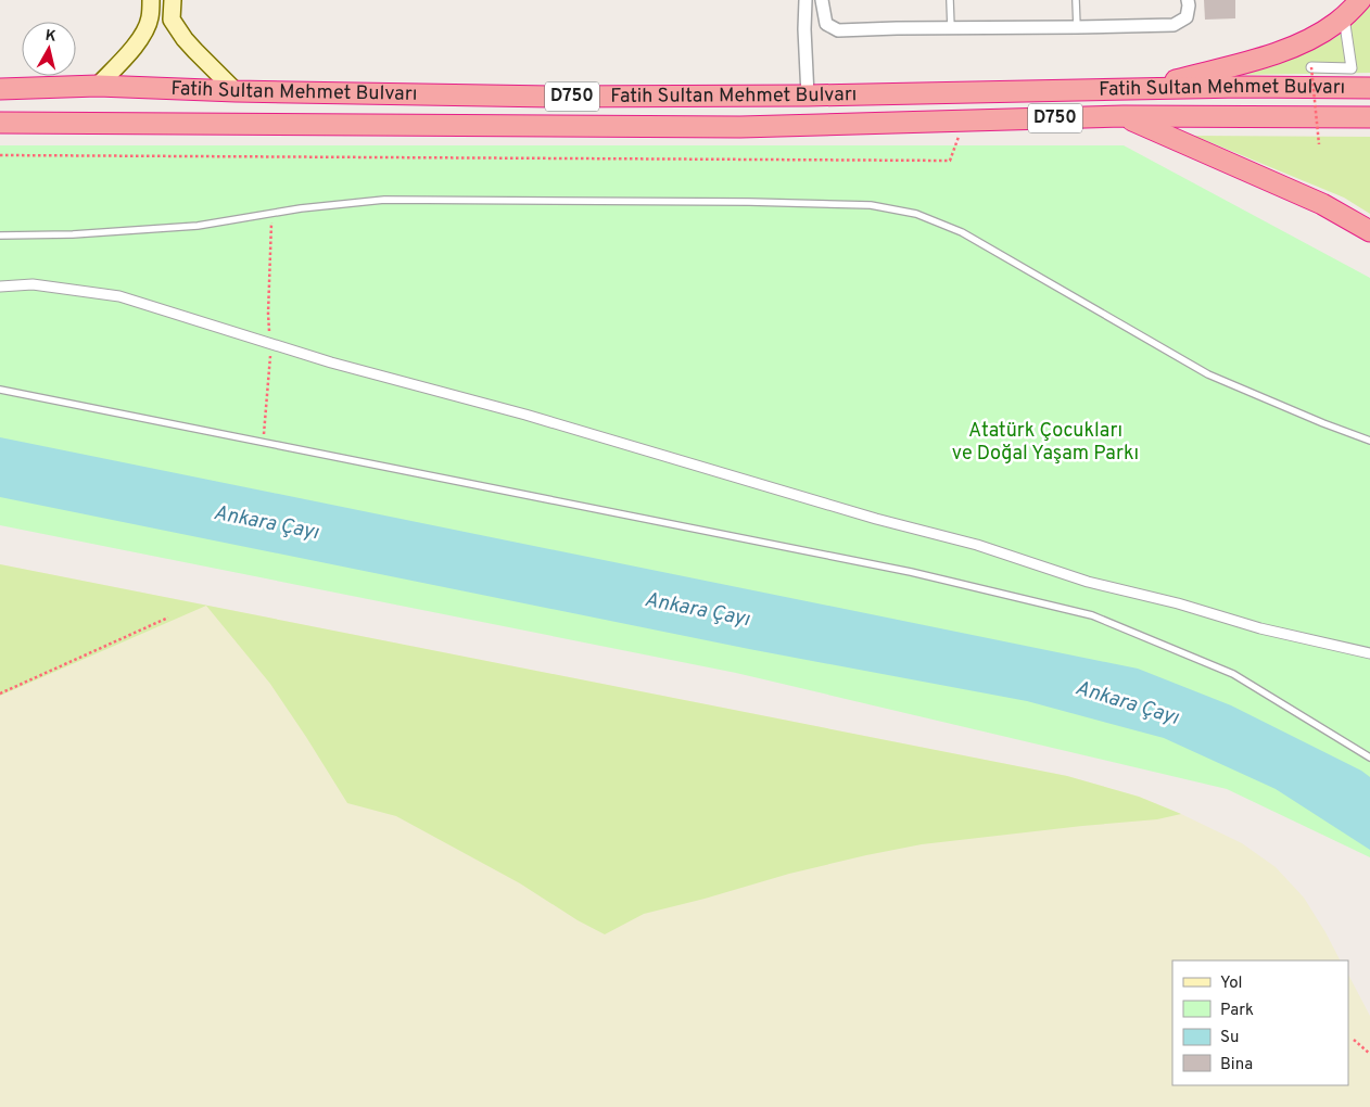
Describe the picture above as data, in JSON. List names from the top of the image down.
{
  "streets": {
    "highway": ["Fatih Sultan Mehmet Bulvarı", "D750"]
  },
  "water": ["Ankara Çayı"],
  "parks": ["Atatürk Çocukları ve Doğal Yaşam Parkı"],
  "legend": [
    "Yol",
    "Park",
    "Su",
    "Bina"
  ],
  "north": "top"
}
